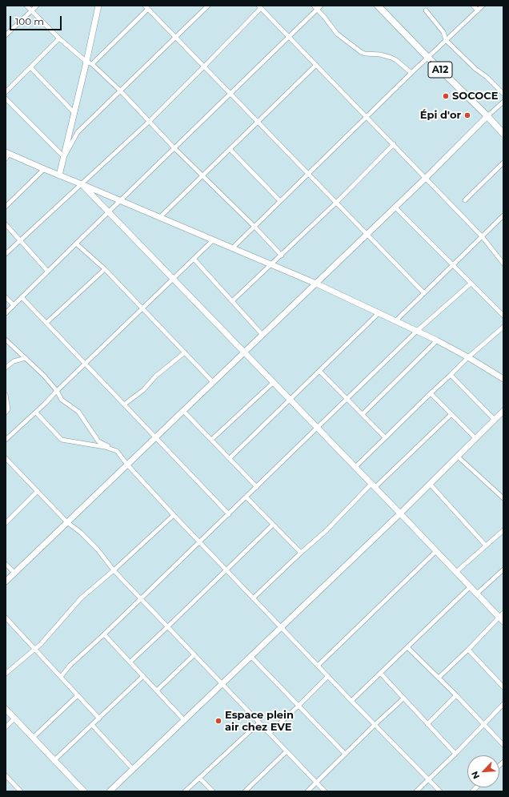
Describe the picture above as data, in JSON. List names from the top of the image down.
{
  "streets": {
    "main road": ["A12"]
  },
  "places": ["SOCOCE", "Épi d'or", "Espace plein air chez EVE"],
  "scale_bar": "100 m",
  "north": "bottom left"
}
